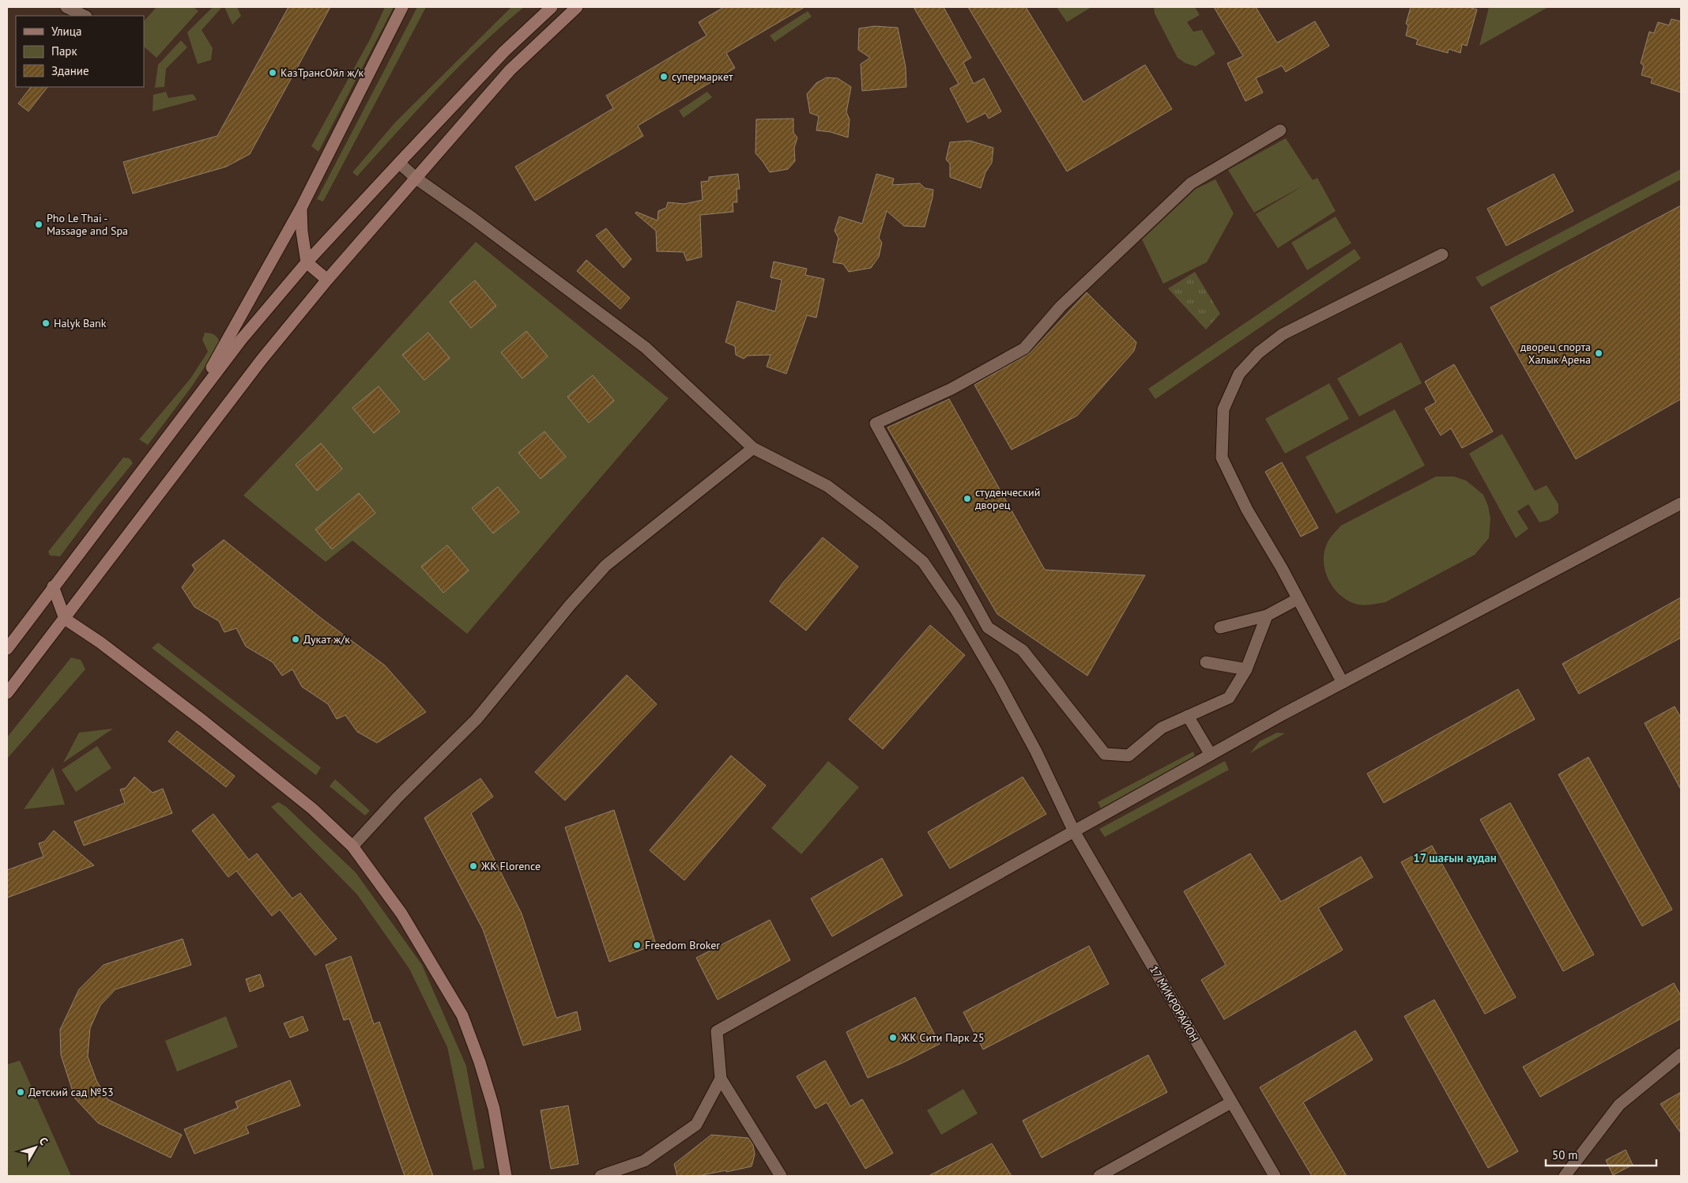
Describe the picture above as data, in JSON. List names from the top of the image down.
{
  "streets": {
    "street": ["17 МИКРОРАЙОН"]
  },
  "districts": ["17 шағын аудан"],
  "places": [
    "КазТрансОйл ж/к",
    "супермаркет",
    "Pho Le Thai - Massage and Spa",
    "Halyk Bank",
    "дворец спорта Халык Арена",
    "студенческий дворец",
    "Дукат ж/к",
    "ЖК Florence",
    "Freedom Broker",
    "ЖК Сити Парк 25",
    "Детский сад №53"
  ],
  "legend": ["Улица", "Парк", "Здание"],
  "scale_bar": "50 m",
  "north": "top right"
}
